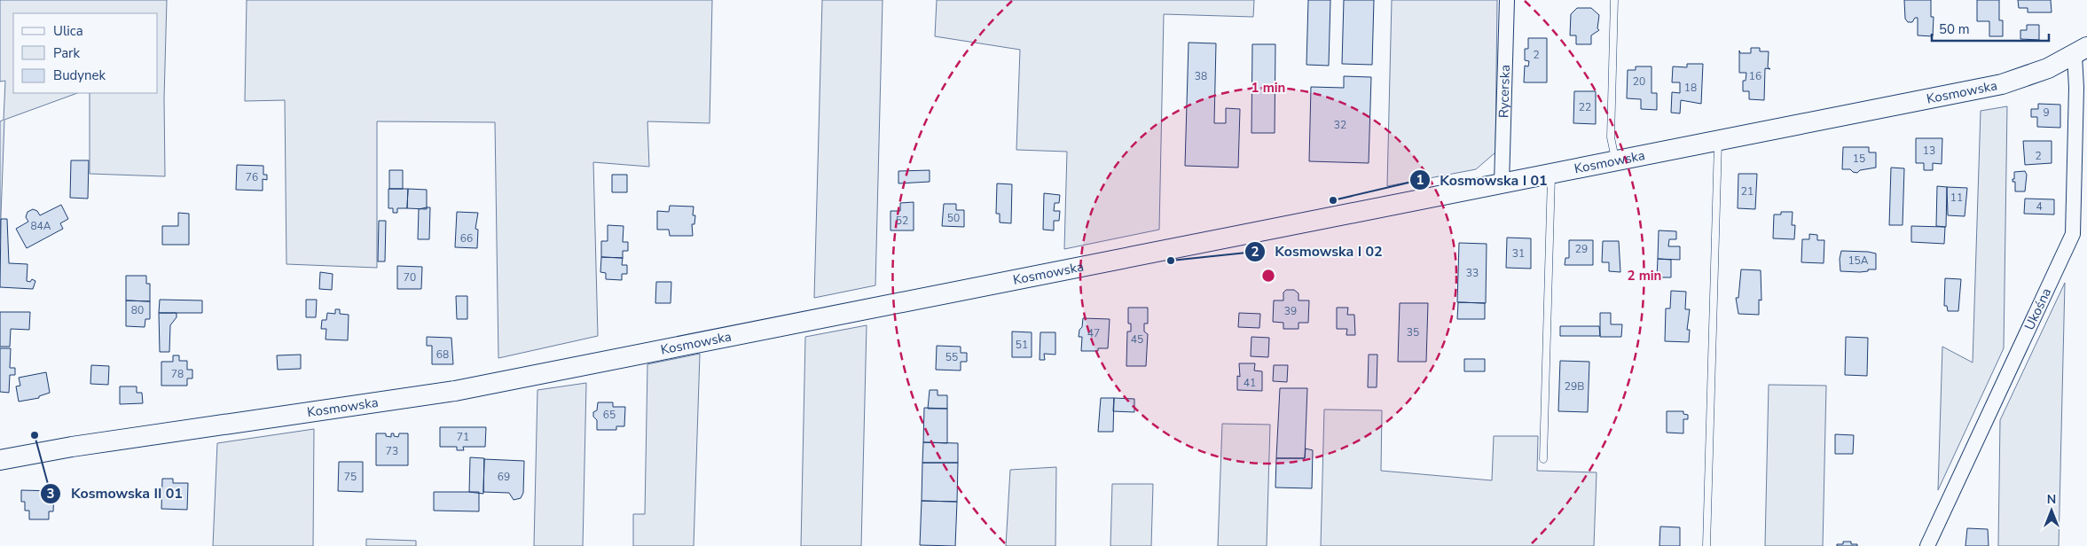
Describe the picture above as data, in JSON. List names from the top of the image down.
{
  "streets": {
    "street": ["Rycerska", "Kosmowska", "Ukośna"]
  },
  "crossings": [
    ["Rycerska", "Kosmowska"],
    ["Kosmowska", "Ukośna"]
  ],
  "places": ["Kosmowska I 01", "Kosmowska I 02", "Kosmowska II 01"],
  "house_numbers": [
    "2",
    "38",
    "16",
    "20",
    "18",
    "22",
    "9",
    "32",
    "13",
    "2",
    "15",
    "76",
    "21",
    "11",
    "4",
    "50",
    "52",
    "84A",
    "66",
    "29",
    "31",
    "15A",
    "33",
    "70",
    "80",
    "39",
    "35",
    "47",
    "45",
    "51",
    "68",
    "55",
    "78",
    "41",
    "29B",
    "65",
    "71",
    "73",
    "75",
    "69"
  ],
  "legend": ["Ulica", "Park", "Budynek"],
  "scale_bar": "50 m",
  "north": "top",
  "rings": ["1 min", "2 min"]
}
